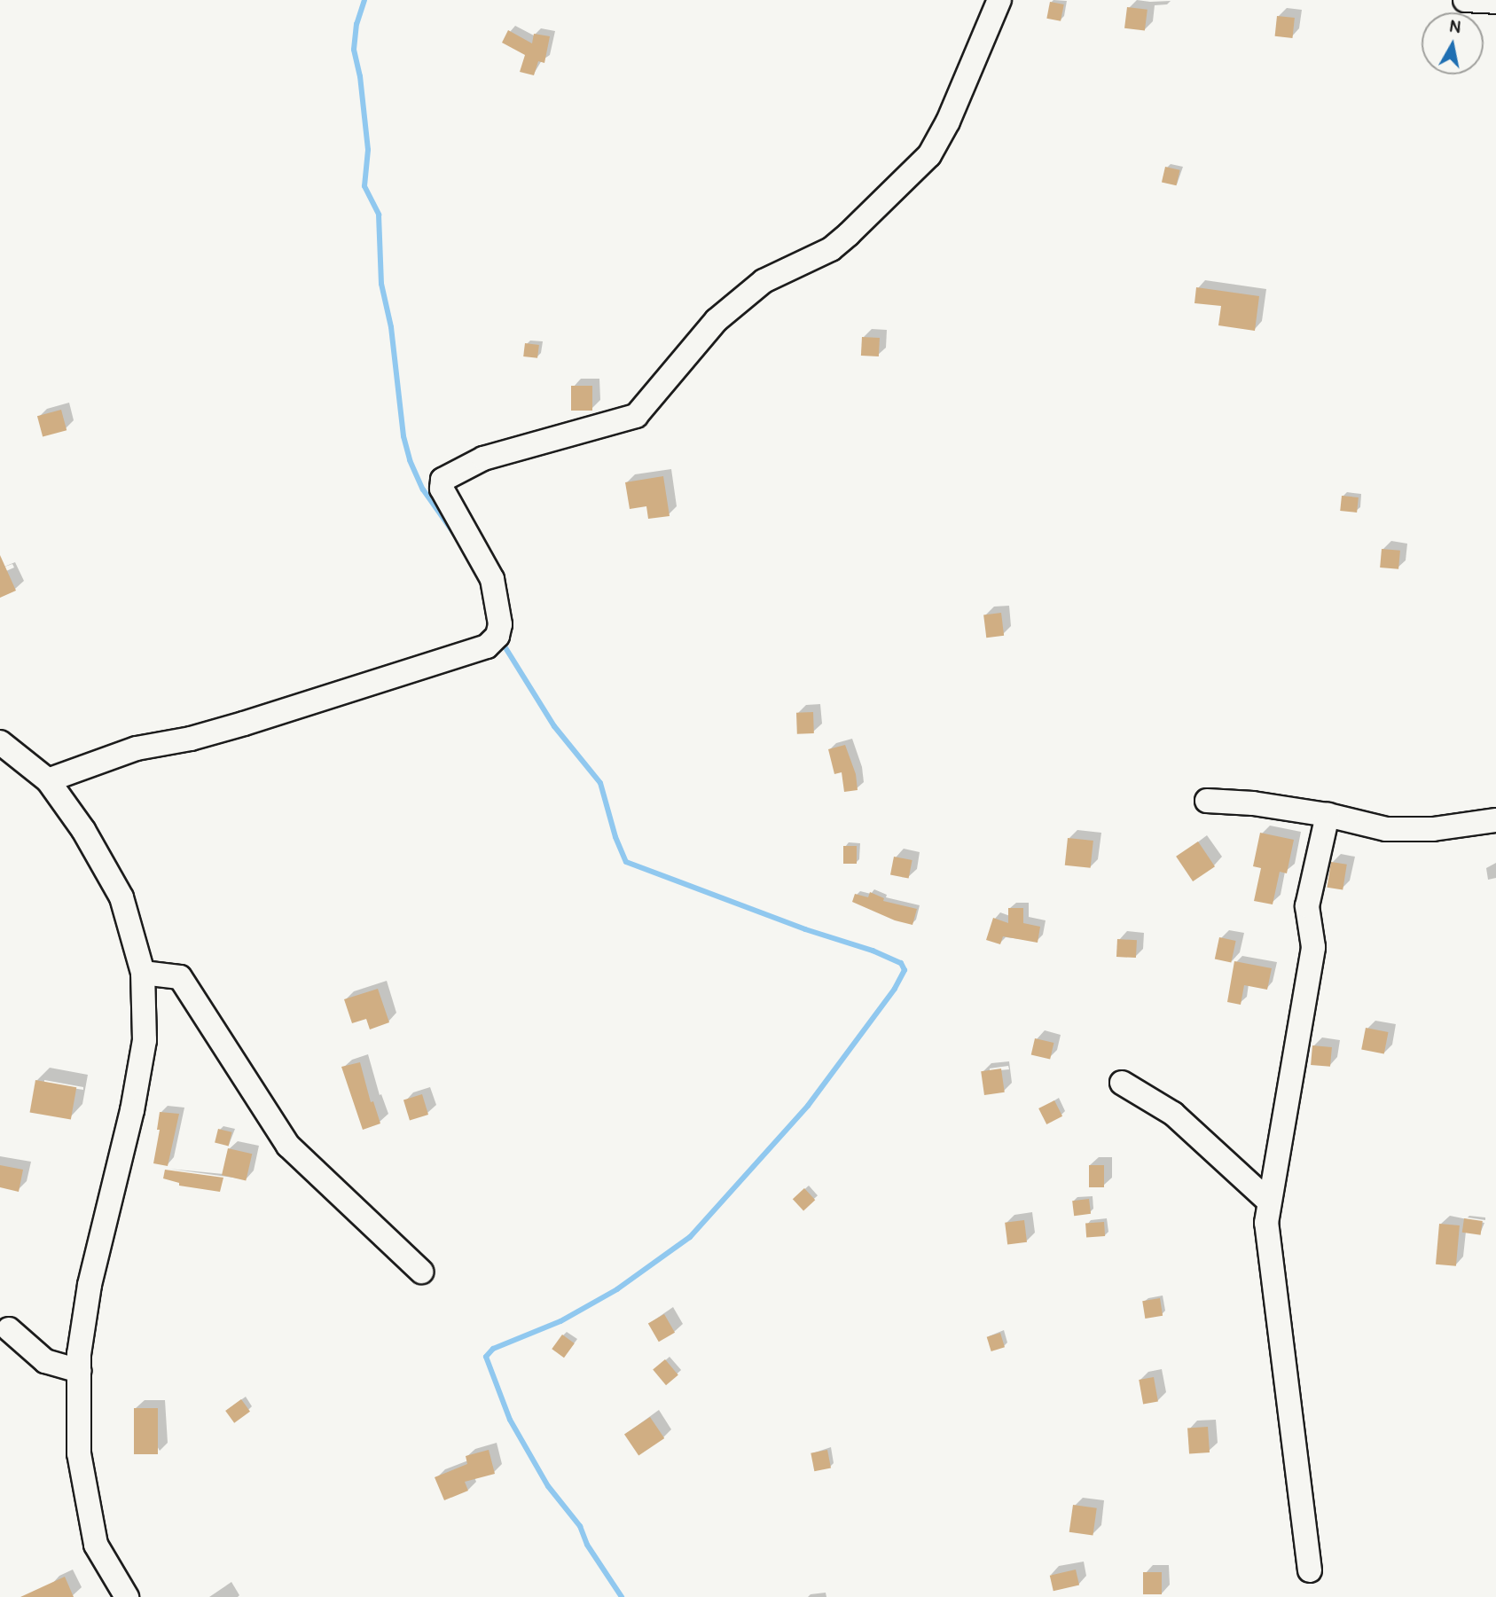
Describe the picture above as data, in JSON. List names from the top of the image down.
{
  "north": "top"
}
